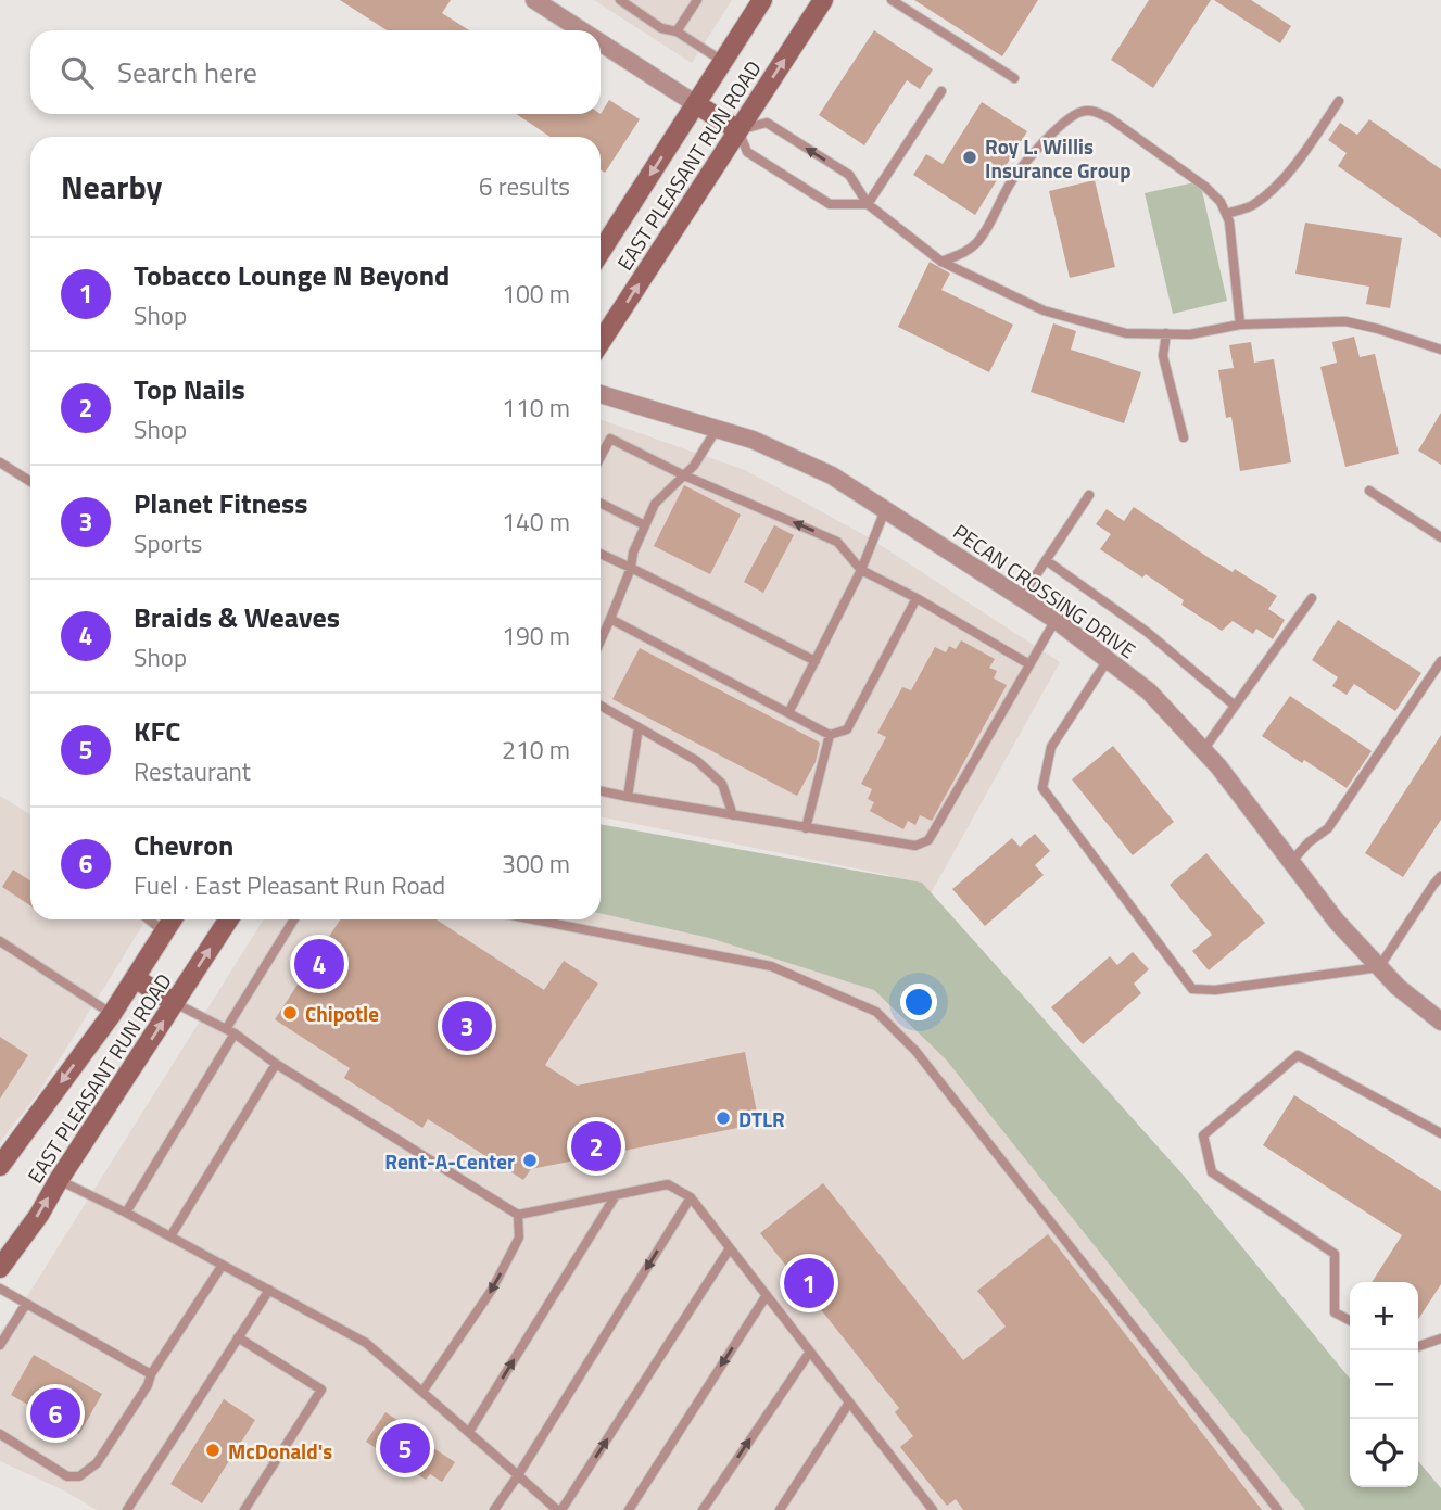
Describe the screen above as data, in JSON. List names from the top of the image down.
{
  "streets": {
    "main road": ["EAST PLEASANT RUN ROAD"],
    "street": ["PECAN CROSSING DRIVE"]
  },
  "places": [
    "Roy L. Willis Insurance Group",
    "Chipotle",
    "DTLR",
    "Rent-A-Center",
    "McDonald's"
  ],
  "page": {
    "search": "Search here",
    "heading": ["Nearby", "6 results"],
    "list": [
      {
        "mark": "1",
        "name": "Tobacco Lounge N Beyond",
        "note": "Shop",
        "value": "100 m"
      },
      {
        "mark": "2",
        "name": "Top Nails",
        "note": "Shop",
        "value": "110 m"
      },
      {
        "mark": "3",
        "name": "Planet Fitness",
        "note": "Sports",
        "value": "140 m"
      },
      {
        "mark": "4",
        "name": "Braids & Weaves",
        "note": "Shop",
        "value": "190 m"
      },
      {
        "mark": "5",
        "name": "KFC",
        "note": "Restaurant",
        "value": "210 m"
      },
      {
        "mark": "6",
        "name": "Chevron",
        "note": "Fuel · East Pleasant Run Road",
        "value": "300 m"
      }
    ],
    "pins": [
      "4",
      "3",
      "2",
      "1",
      "6",
      "5"
    ],
    "map_buttons": ["+", "−"]
  }
}
